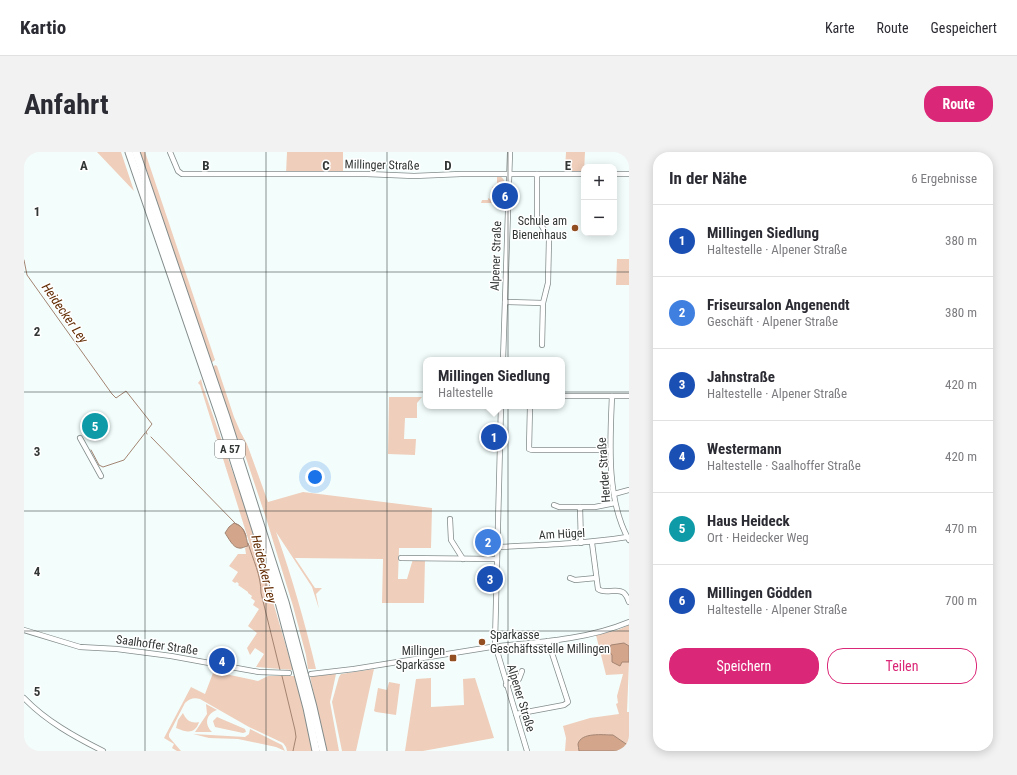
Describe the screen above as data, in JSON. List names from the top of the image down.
{
  "streets": {
    "highway": ["A 57"],
    "street": [
      "Millinger Straße",
      "Alpener Straße",
      "Herder Straße",
      "Am Hügel",
      "Saalhoffer Straße"
    ]
  },
  "crossings": [
    ["Millinger Straße", "Alpener Straße"],
    ["Herder Straße", "Am Hügel"]
  ],
  "water": ["Heidecker Ley"],
  "places": {
    "other": ["Schule am Bienenhaus", "Sparkasse Geschäftsstelle Millingen"],
    "transit": ["Millingen Sparkasse"]
  },
  "page": {
    "header": "Kartio",
    "nav": ["Karte", "Route", "Gespeichert"],
    "buttons": [
      "Route",
      ["Speichern", "Teilen"]
    ],
    "title": "Anfahrt",
    "heading": ["In der Nähe", "6 Ergebnisse"],
    "map_buttons": ["+", "−"],
    "pins": [
      "6",
      "5",
      "1",
      "2",
      "3",
      "4"
    ],
    "list": [
      {
        "mark": "1",
        "name": "Millingen Siedlung",
        "note": "Haltestelle · Alpener Straße",
        "value": "380 m"
      },
      {
        "mark": "2",
        "name": "Friseursalon Angenendt",
        "note": "Geschäft · Alpener Straße",
        "value": "380 m"
      },
      {
        "mark": "3",
        "name": "Jahnstraße",
        "note": "Haltestelle · Alpener Straße",
        "value": "420 m"
      },
      {
        "mark": "4",
        "name": "Westermann",
        "note": "Haltestelle · Saalhoffer Straße",
        "value": "420 m"
      },
      {
        "mark": "5",
        "name": "Haus Heideck",
        "note": "Ort · Heidecker Weg",
        "value": "470 m"
      },
      {
        "mark": "6",
        "name": "Millingen Gödden",
        "note": "Haltestelle · Alpener Straße",
        "value": "700 m"
      }
    ],
    "popup": ["Millingen Siedlung", "Haltestelle"]
  },
  "grid": {
    "columns": [
      "A",
      "B",
      "C",
      "D",
      "E"
    ],
    "rows": [
      "1",
      "2",
      "3",
      "4",
      "5"
    ]
  }
}
